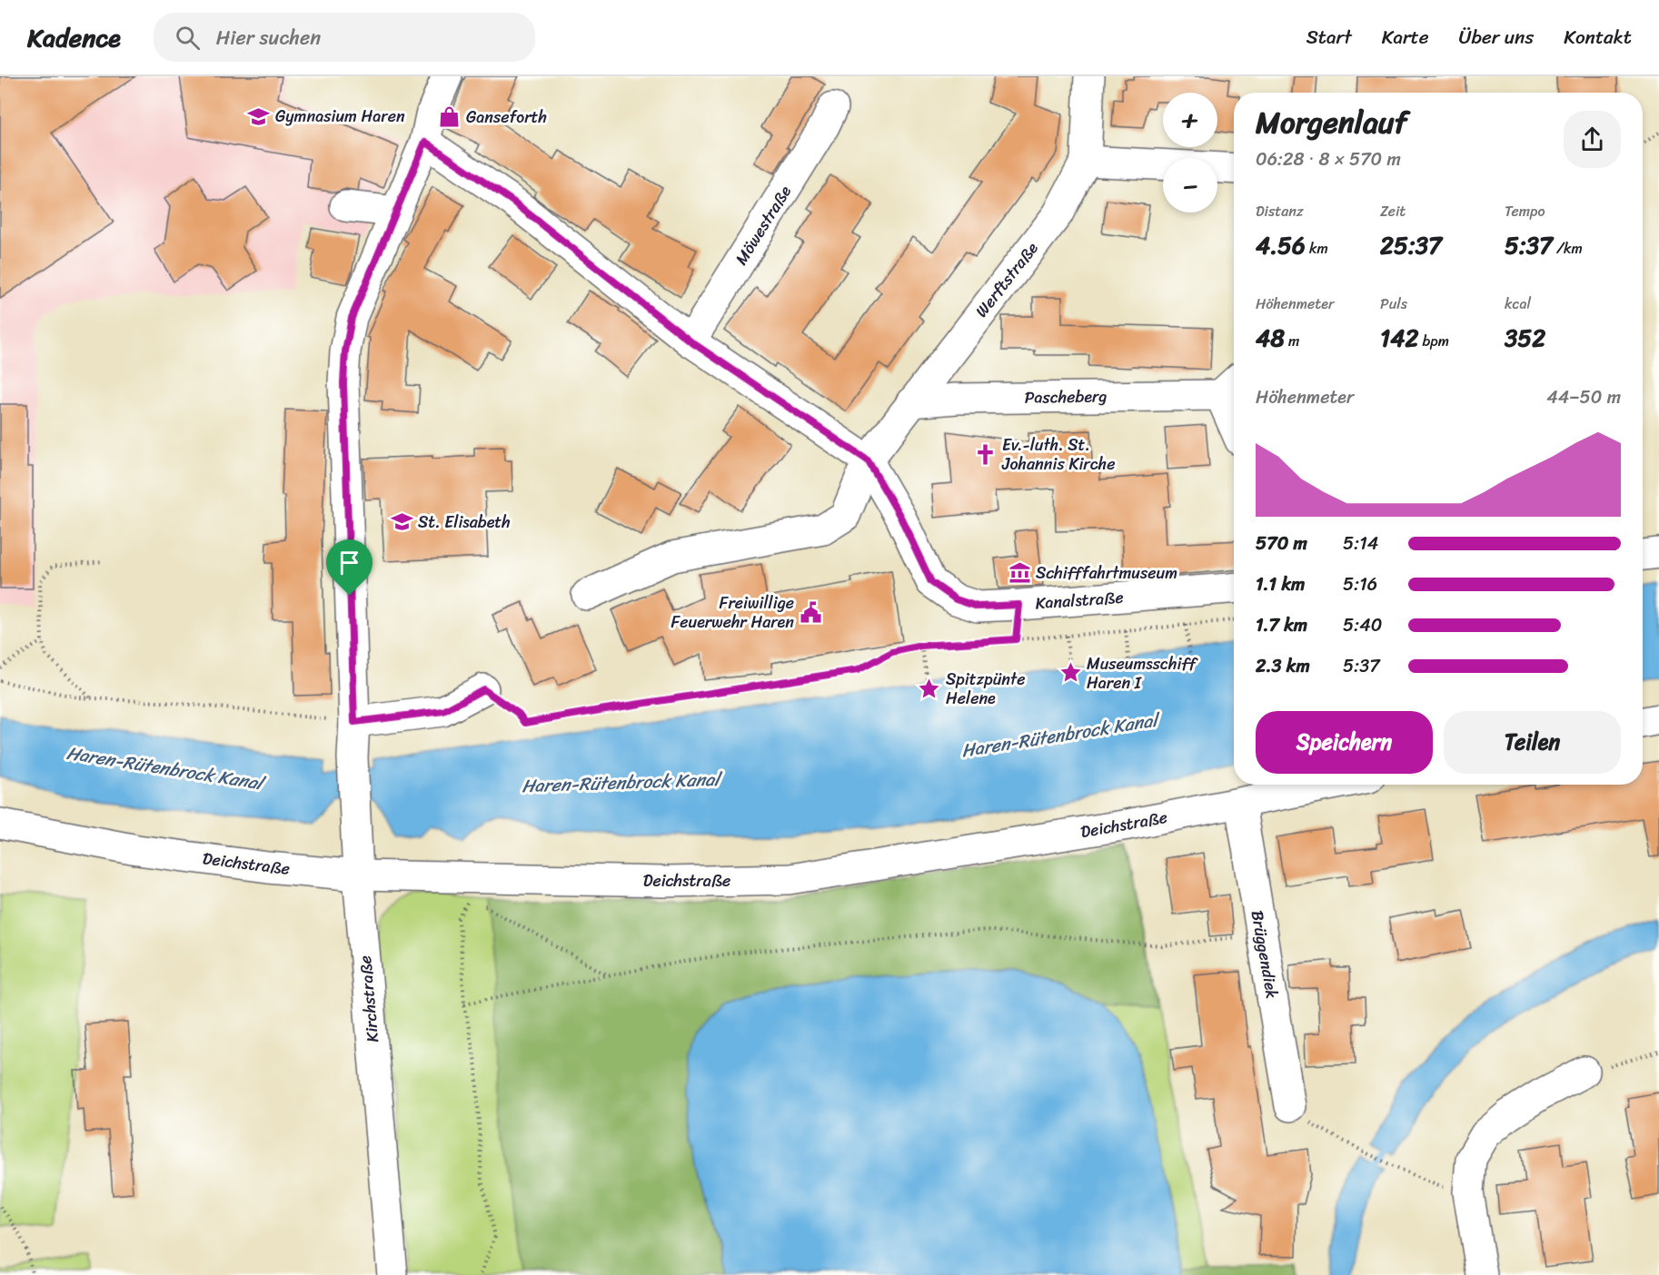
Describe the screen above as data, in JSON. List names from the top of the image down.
{
  "streets": {
    "street": [
      "Möwestraße",
      "Werftstraße",
      "Pascheberg",
      "Kanalstraße",
      "Deichstraße",
      "Brüggendiek",
      "Kirchstraße"
    ]
  },
  "crossings": [
    ["Werftstraße", "Pascheberg"],
    ["Werftstraße", "Kanalstraße"],
    ["Deichstraße", "Brüggendiek"],
    ["Deichstraße", "Kirchstraße"]
  ],
  "water": ["Haren-Rütenbrock Kanal"],
  "places": {
    "school or university": ["Gymnasium Haren", "St. Elisabeth"],
    "shop": ["Ganseforth"],
    "church": ["Ev.-luth. St. Johannis Kirche"],
    "museum": ["Schifffahrtmuseum"],
    "public building": ["Freiwillige Feuerwehr Haren"],
    "place": ["Museumsschiff Haren I", "Spitzpünte Helene"]
  },
  "page": {
    "header": "Kadence",
    "search": "Hier suchen",
    "nav": [
      "Start",
      "Karte",
      "Über uns",
      "Kontakt"
    ],
    "map_buttons": ["+", "−"],
    "heading": ["Morgenlauf", "06:28 · 8 × 570 m"],
    "stats": [
      ["Distanz", "4.56 km"],
      ["Zeit", "25:37"],
      ["Tempo", "5:37 /km"],
      ["Höhenmeter", "48 m"],
      ["Puls", "142 bpm"],
      ["kcal", "352"]
    ],
    "chart": ["Höhenmeter", "44–50 m"],
    "list": [
      {
        "name": "570 m",
        "note": "5:14"
      },
      {
        "name": "1.1 km",
        "note": "5:16"
      },
      {
        "name": "1.7 km",
        "note": "5:40"
      },
      {
        "name": "2.3 km",
        "note": "5:37"
      }
    ],
    "buttons": ["Speichern", "Teilen"]
  }
}
